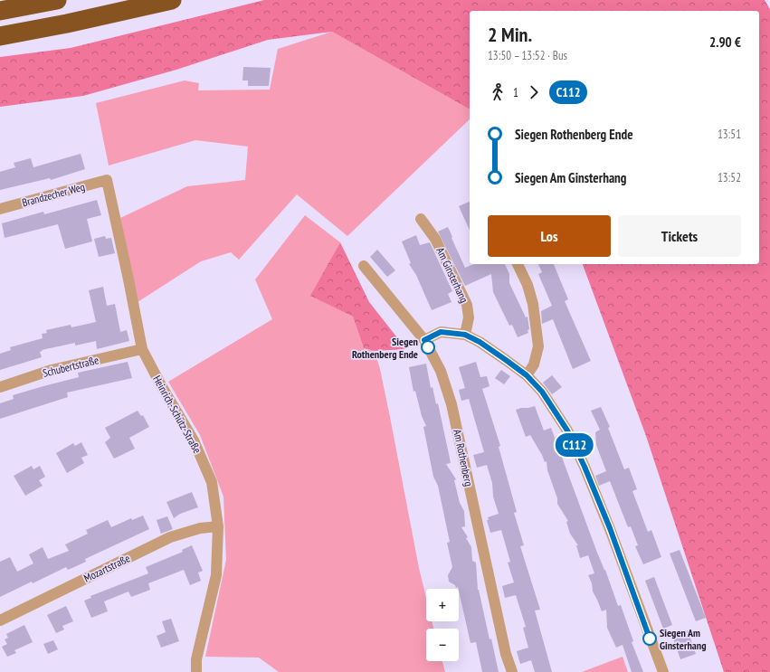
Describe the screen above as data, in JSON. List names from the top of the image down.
{
  "streets": {
    "street": [
      "Brandzecher Weg",
      "Am Ginsterhang",
      "Schubertstraße",
      "Heinrich-Schütz-Straße",
      "Am Rothenberg",
      "Mozartstraße"
    ]
  },
  "crossings": [
    ["Brandzecher Weg", "Heinrich-Schütz-Straße"],
    ["Schubertstraße", "Heinrich-Schütz-Straße"],
    ["Heinrich-Schütz-Straße", "Mozartstraße"]
  ],
  "places": ["Siegen Rothenberg Ende", "Siegen Am Ginsterhang"],
  "lines": ["bus line C112"],
  "page": {
    "on_map": "C112",
    "heading": ["2 Min.", "13:50 – 13:52 · Bus", "2.90 €"],
    "legs": ["1", "C112"],
    "list": [
      {
        "name": "Siegen Rothenberg Ende",
        "value": "13:51"
      },
      {
        "name": "Siegen Am Ginsterhang",
        "value": "13:52"
      }
    ],
    "buttons": ["Los", "Tickets"],
    "map_buttons": ["+", "−"]
  }
}
